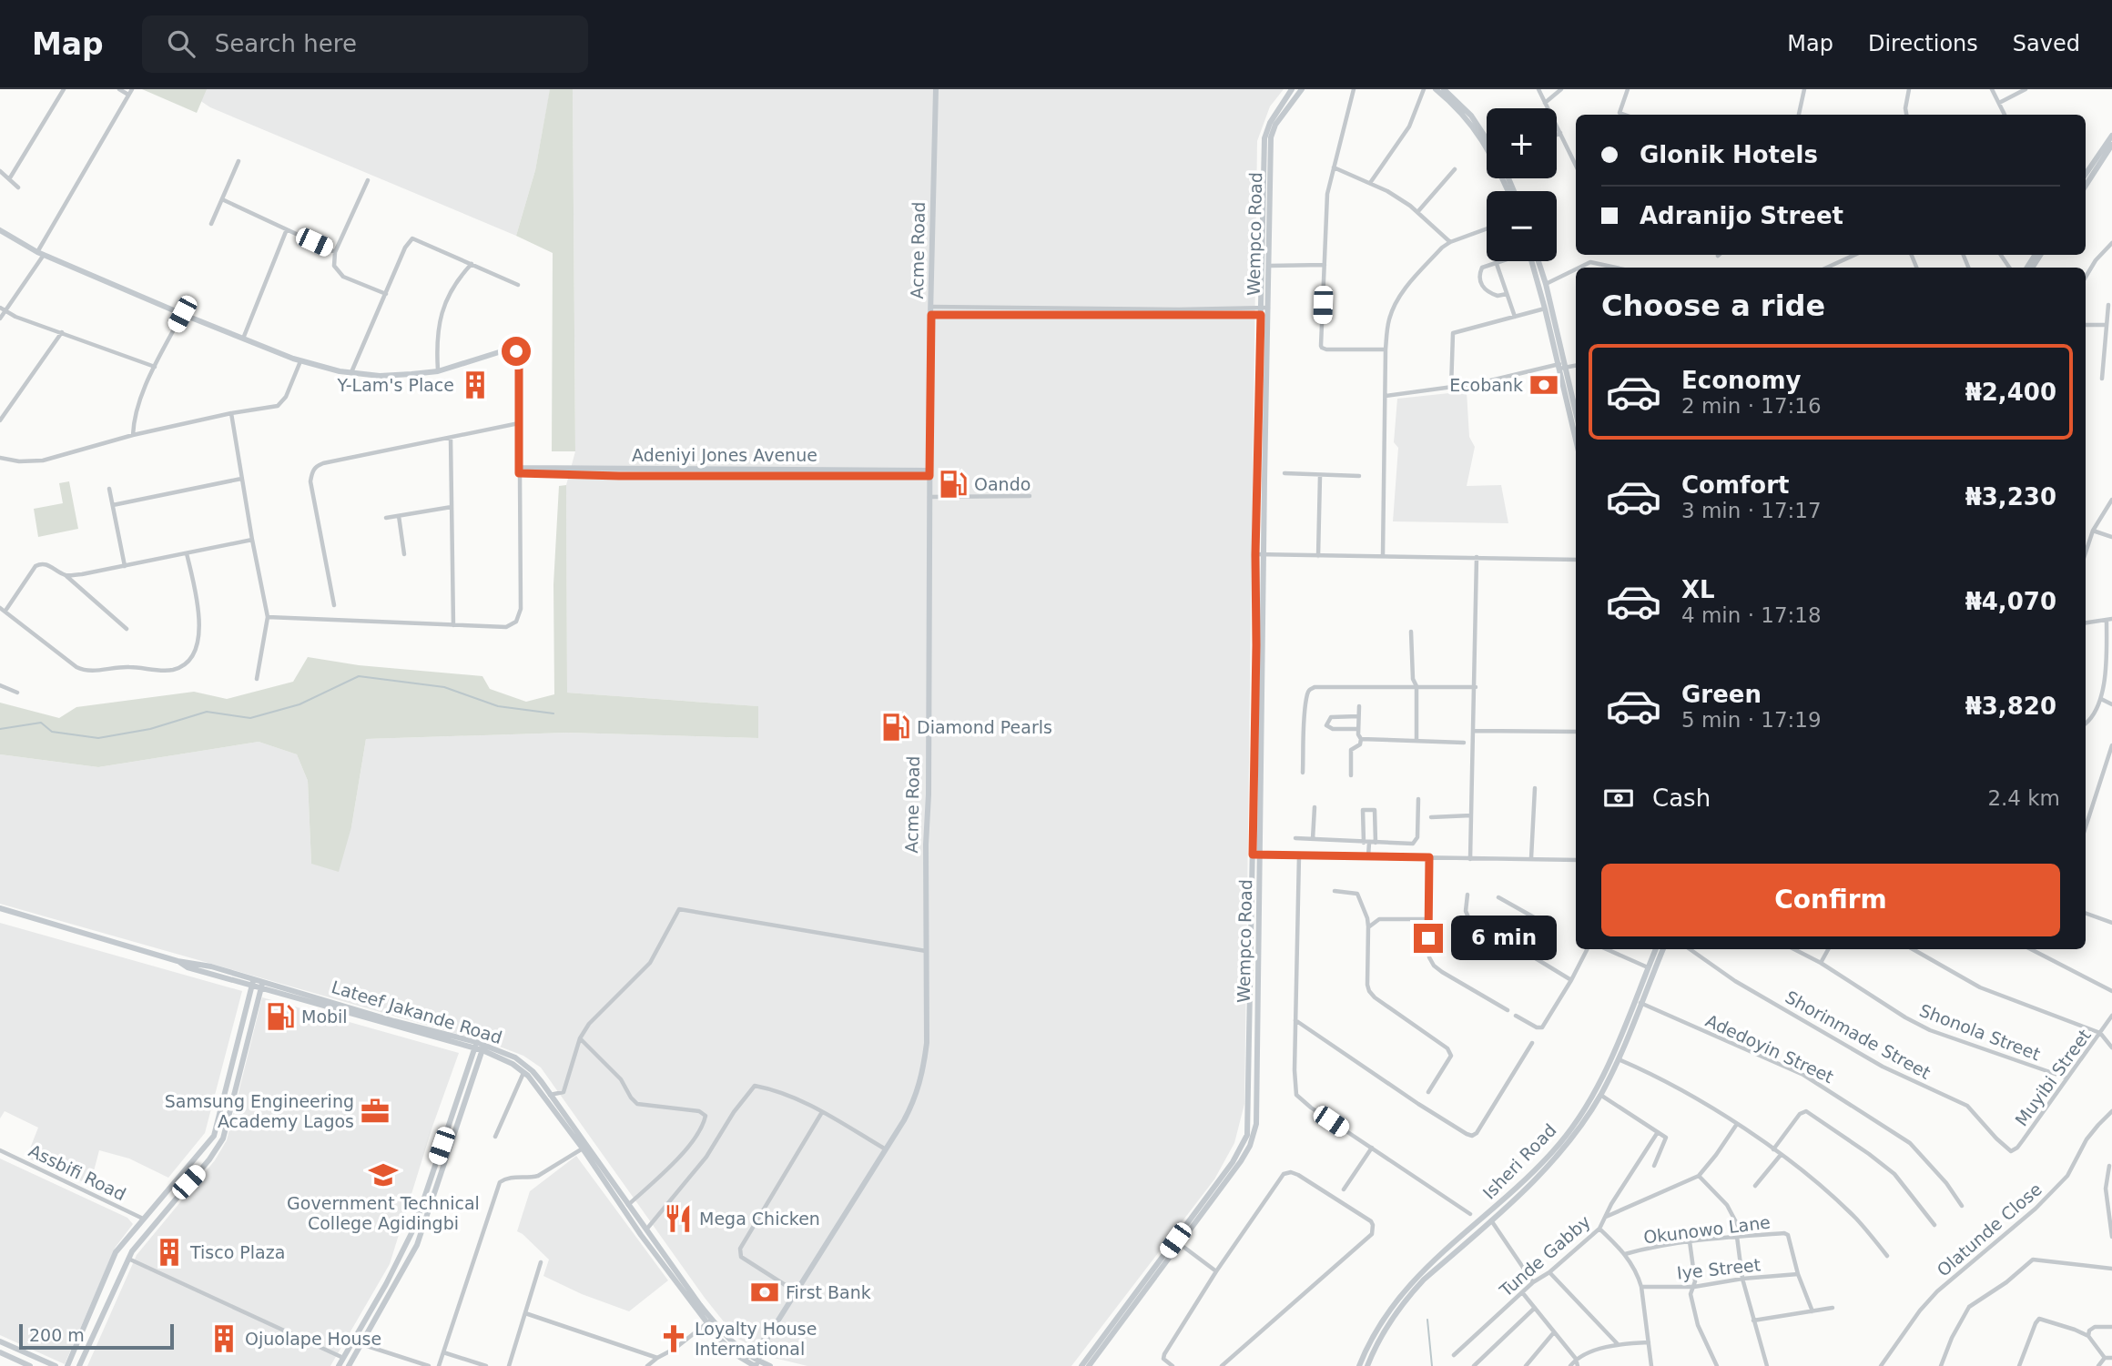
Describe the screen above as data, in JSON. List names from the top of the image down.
{
  "streets": {
    "street": [
      "Wempco Road",
      "Acme Road",
      "Adeniyi Jones Avenue",
      "Lateef Jakande Road",
      "Shonola Street",
      "Shorinmade Street",
      "Adedoyin Street",
      "Muyibi Street",
      "Isheri Road",
      "Assbifi Road",
      "Okunowo Lane",
      "Olatunde Close",
      "Tunde Gabby",
      "Iye Street"
    ]
  },
  "crossings": [
    ["Acme Road", "Adeniyi Jones Avenue"],
    ["Acme Road", "Lateef Jakande Road"],
    ["Shonola Street", "Muyibi Street"],
    ["Shorinmade Street", "Muyibi Street"],
    ["Adedoyin Street", "Isheri Road"],
    ["Okunowo Lane", "Iye Street"]
  ],
  "places": {
    "building": ["Y-Lam's Place", "Tisco Plaza", "Ojuolape House"],
    "bank": ["Ecobank", "First Bank"],
    "fuel station": ["Oando", "Diamond Pearls", "Mobil"],
    "office": ["Samsung Engineering Academy Lagos"],
    "school or university": ["Government Technical College Agidingbi"],
    "restaurant": ["Mega Chicken"],
    "church": ["Loyalty House International"]
  },
  "scale_bar": "200 m",
  "page": {
    "header": "Map",
    "search": "Search here",
    "nav": ["Map", "Directions", "Saved"],
    "map_buttons": ["+", "−"],
    "banner": ["Glonik Hotels", "Adranijo Street"],
    "heading": "Choose a ride",
    "list": [
      {
        "name": "Economy",
        "note": "2 min · 17:16",
        "value": "₦2,400"
      },
      {
        "name": "Comfort",
        "note": "3 min · 17:17",
        "value": "₦3,230"
      },
      {
        "name": "XL",
        "note": "4 min · 17:18",
        "value": "₦4,070"
      },
      {
        "name": "Green",
        "note": "5 min · 17:19",
        "value": "₦3,820"
      }
    ],
    "pay": ["Cash", "2.4 km"],
    "buttons": "Confirm",
    "bubble": "6 min",
    "scale": "200 m"
  }
}
